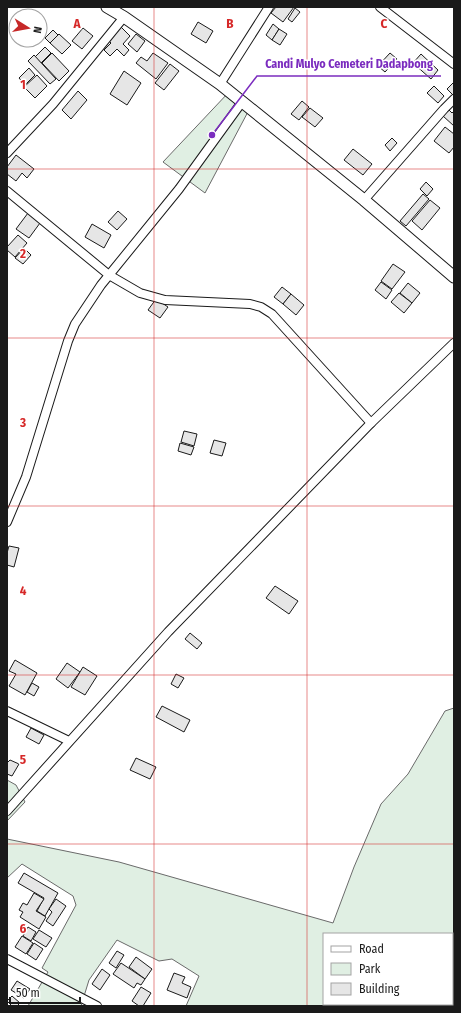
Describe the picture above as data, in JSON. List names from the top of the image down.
{
  "places": ["Candi Mulyo Cemeteri Dadapbong"],
  "legend": ["Road", "Park", "Building"],
  "scale_bar": "50 m",
  "north": "right",
  "grid": {
    "columns": ["A", "B", "C"],
    "rows": [
      "1",
      "2",
      "3",
      "4",
      "5",
      "6"
    ]
  }
}
